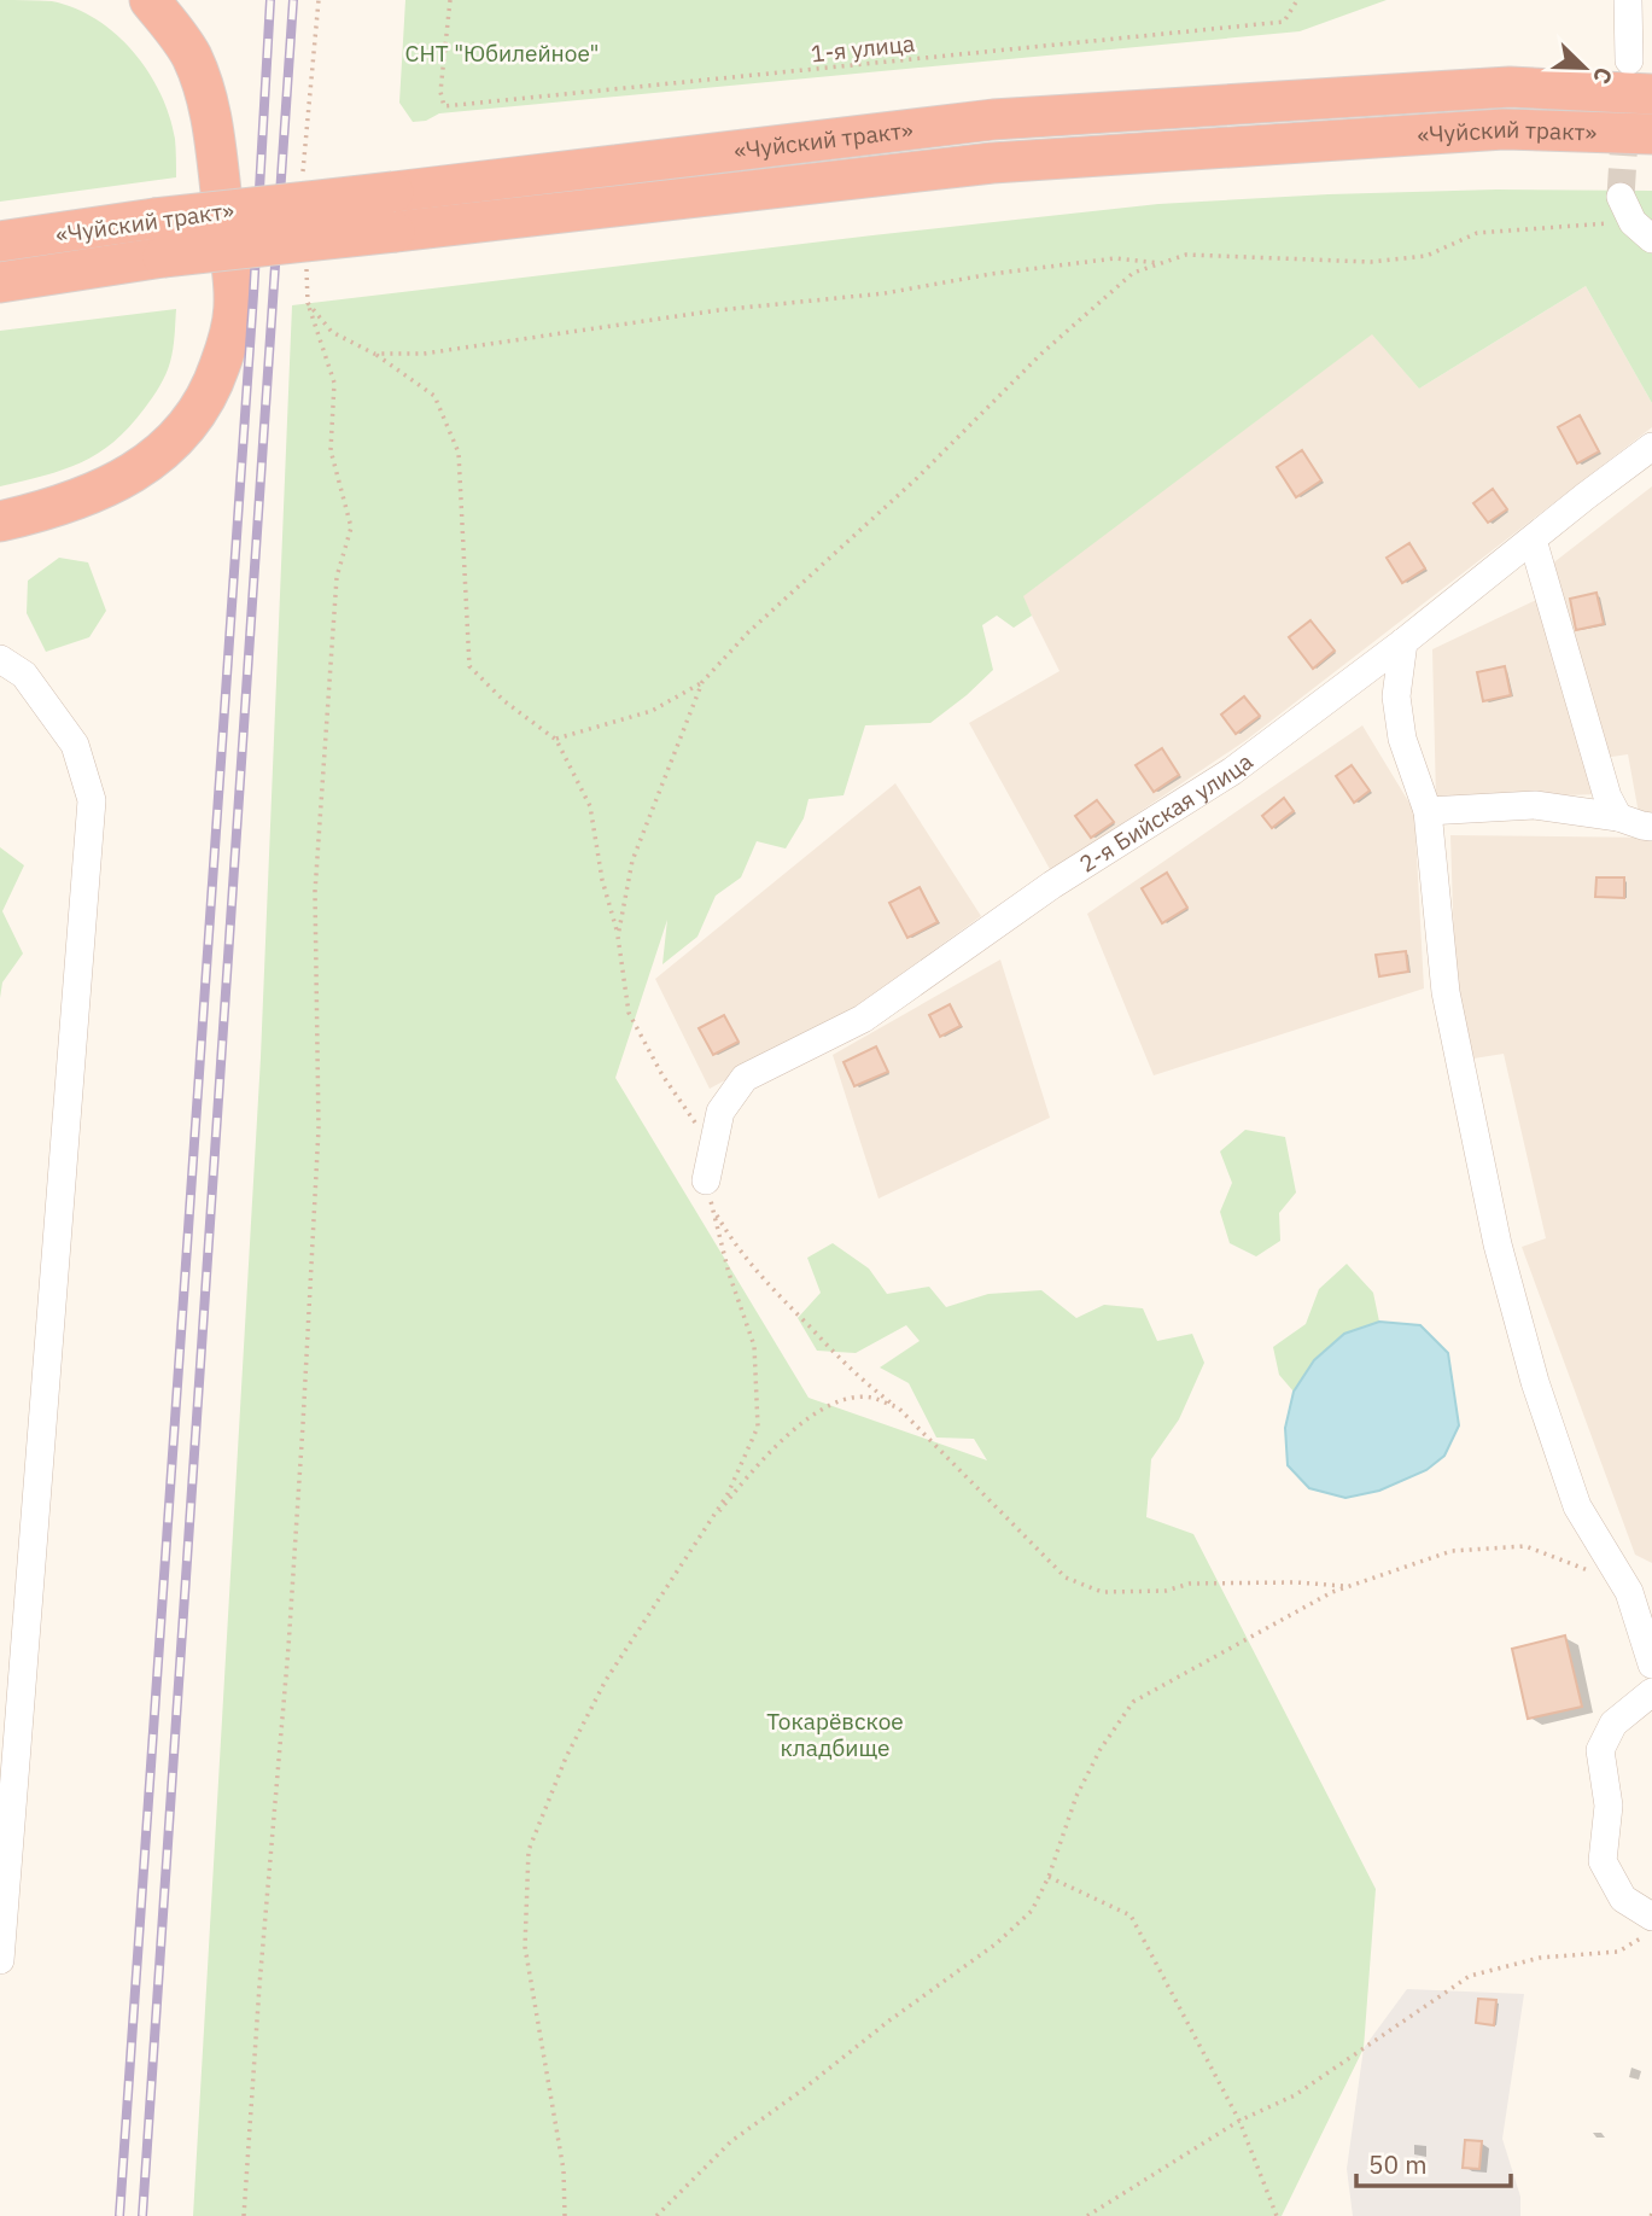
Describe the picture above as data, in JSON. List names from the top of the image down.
{
  "streets": {
    "highway": ["«Чуйский тракт»"],
    "street": ["2-я Бийская улица"],
    "path": ["1-я улица"]
  },
  "parks": ["СНТ \"Юбилейное\"", "Токарёвское кладбище"],
  "scale_bar": "50 m",
  "north": "bottom right"
}
